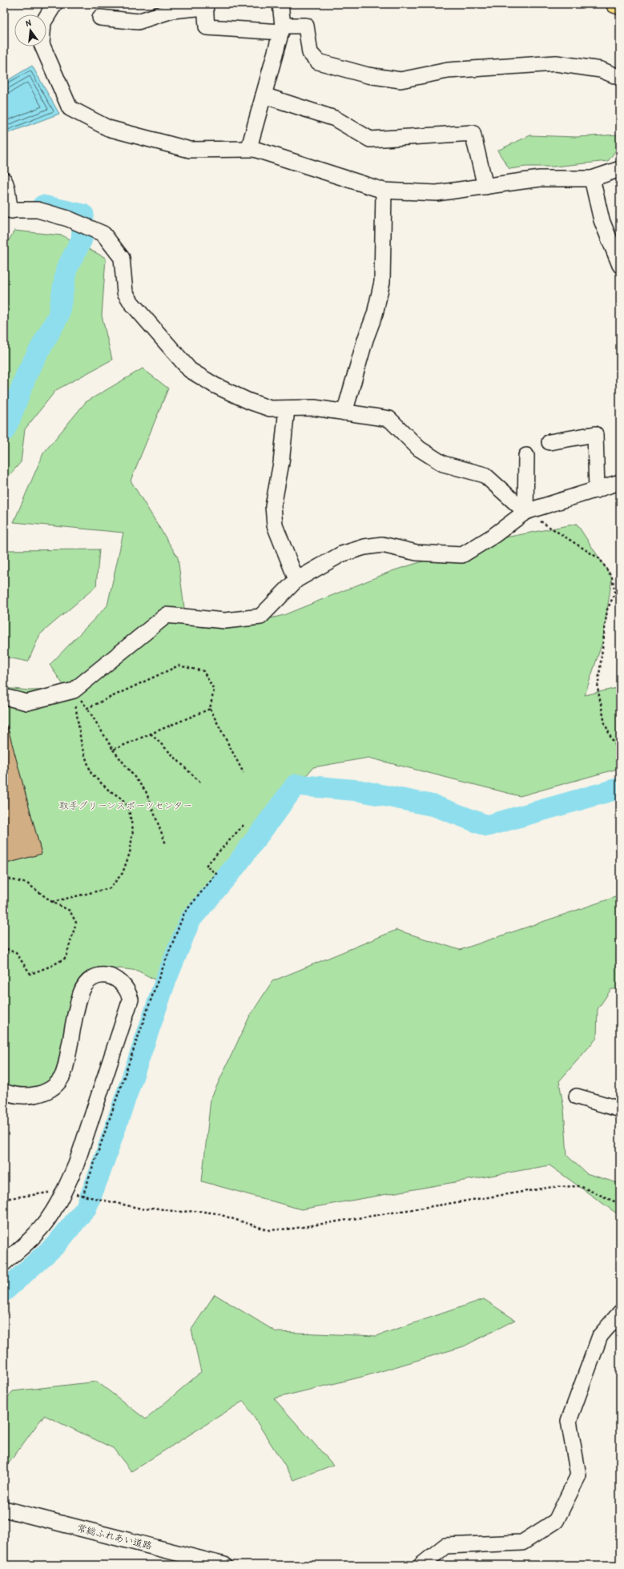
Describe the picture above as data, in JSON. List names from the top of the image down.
{
  "streets": {
    "street": ["常総ふれあい道路"]
  },
  "parks": ["取手グリーンスポーツセンター"],
  "north": "top"
}
